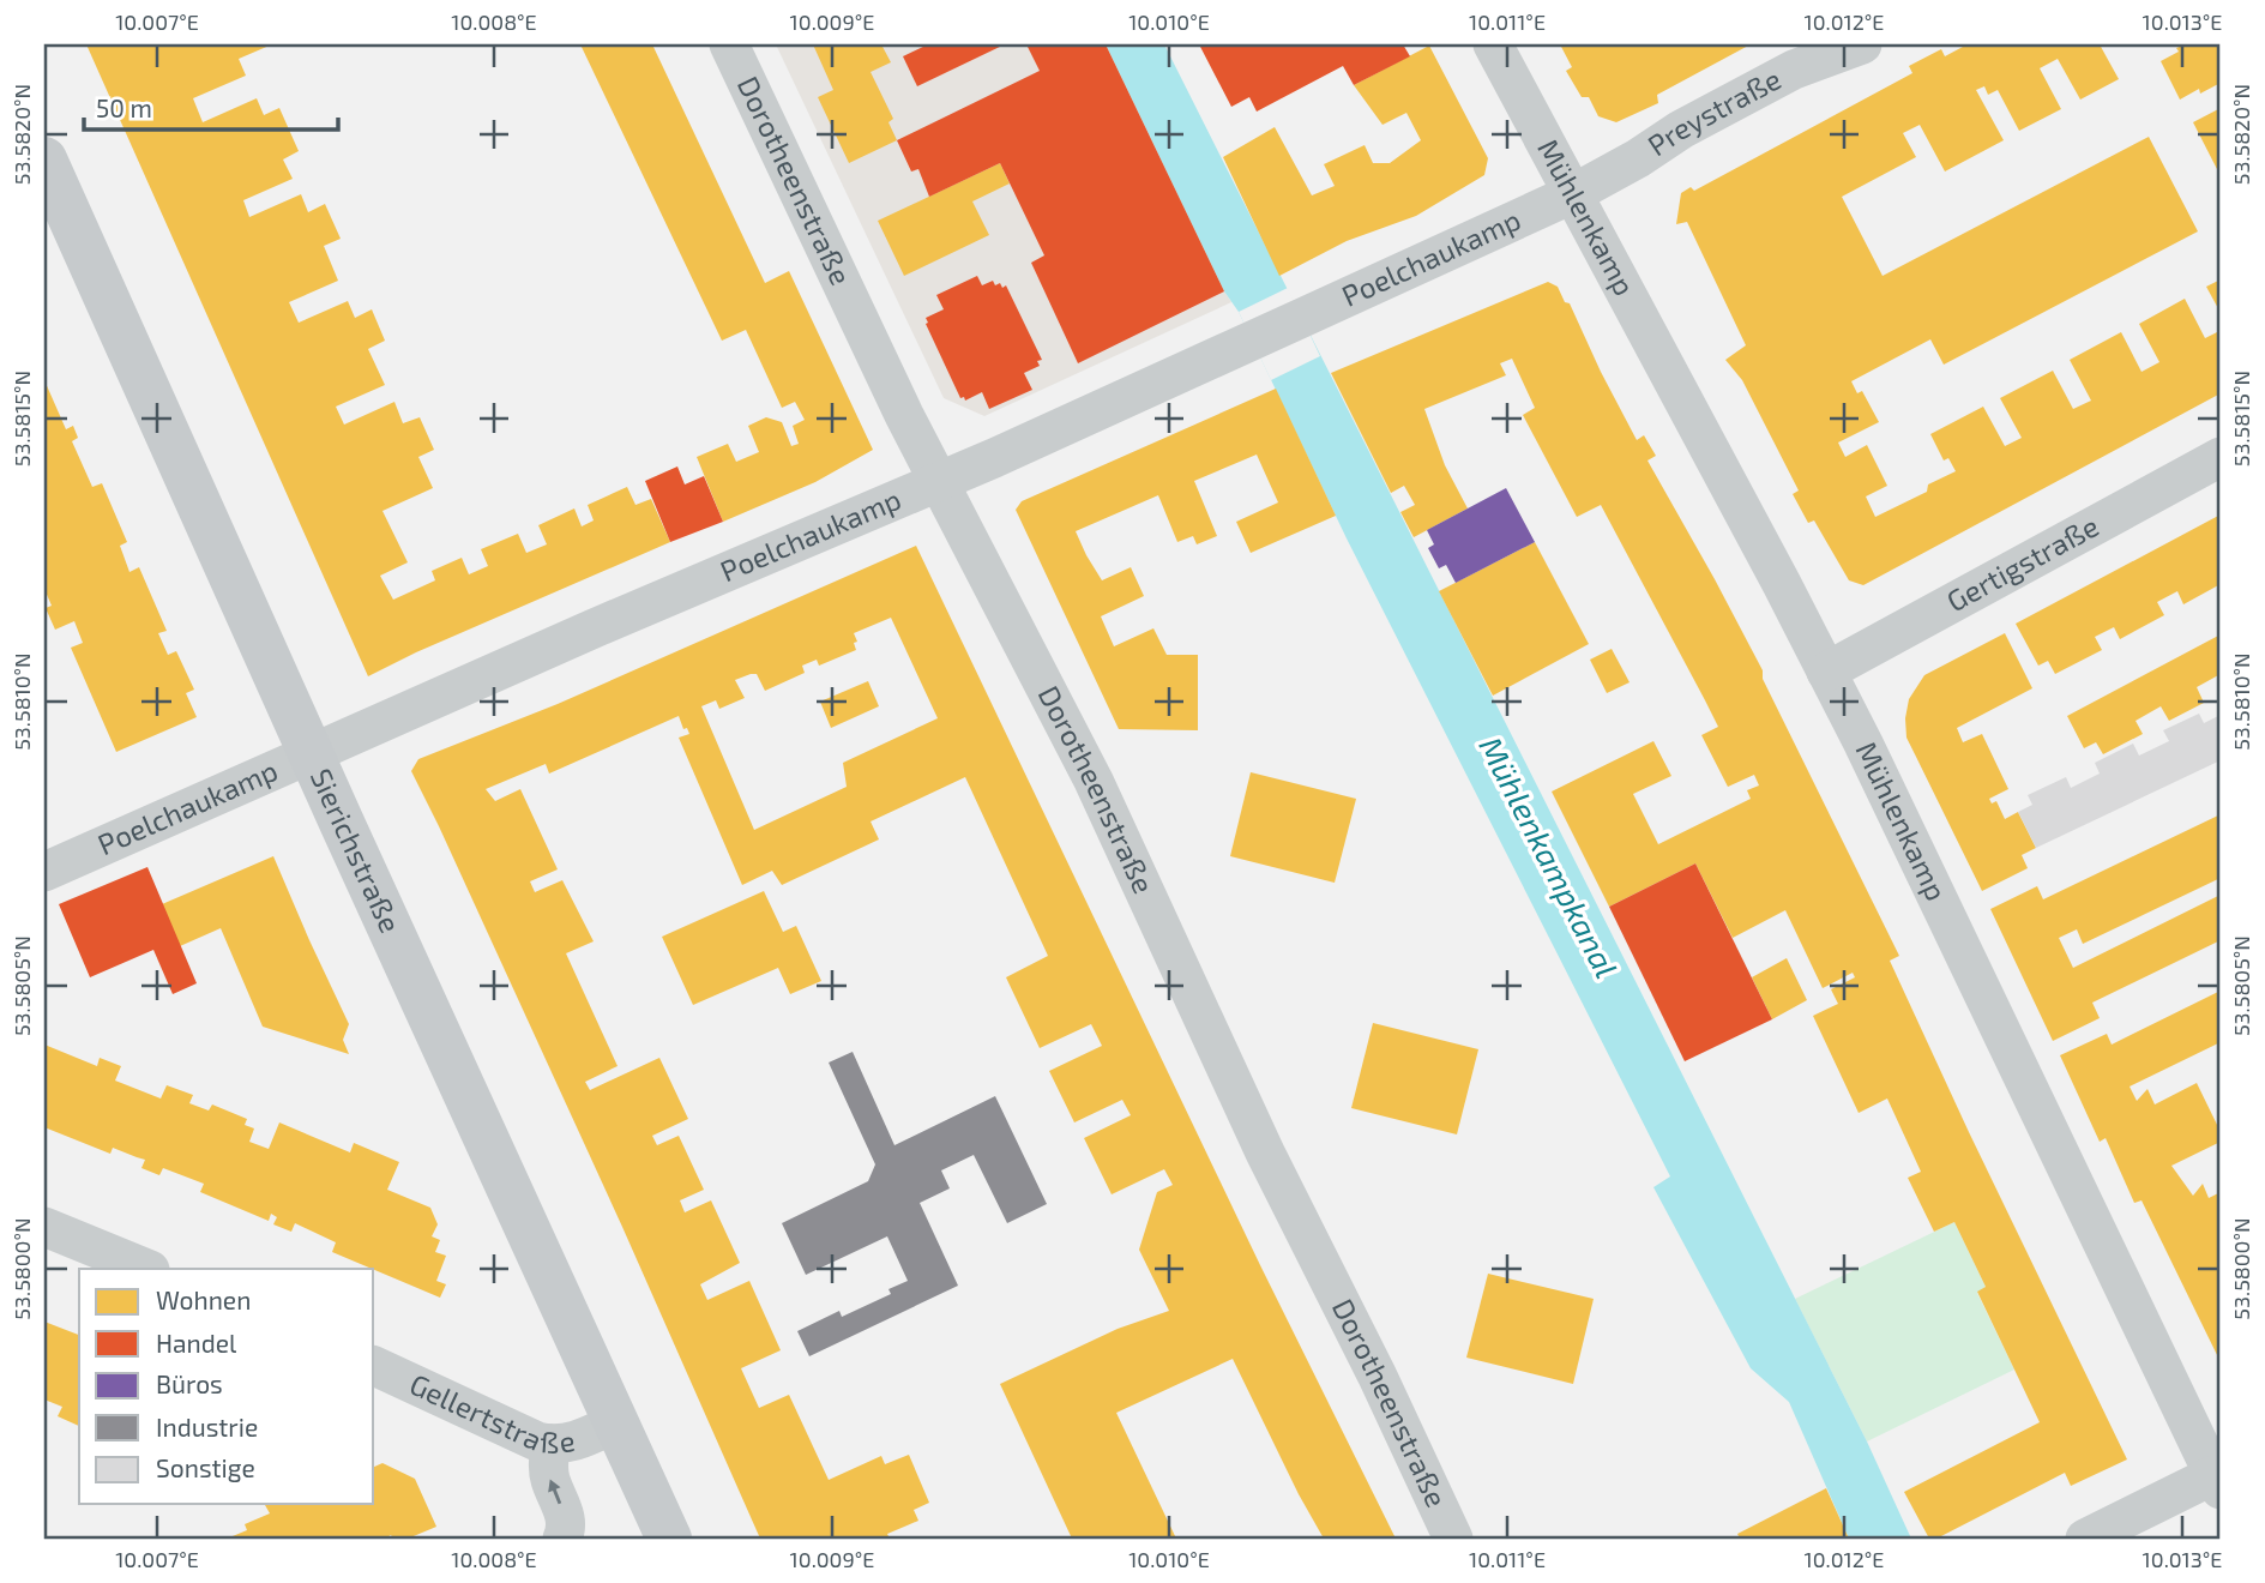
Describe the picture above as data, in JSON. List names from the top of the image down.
{
  "streets": {
    "main road": ["Sierichstraße"],
    "street": [
      "Preystraße",
      "Dorotheenstraße",
      "Mühlenkamp",
      "Poelchaukamp",
      "Gertigstraße",
      "Gellertstraße"
    ]
  },
  "crossings": [
    ["Preystraße", "Mühlenkamp"],
    ["Preystraße", "Poelchaukamp"],
    ["Dorotheenstraße", "Poelchaukamp"],
    ["Mühlenkamp", "Poelchaukamp"],
    ["Mühlenkamp", "Gertigstraße"],
    ["Poelchaukamp", "Sierichstraße"],
    ["Sierichstraße", "Gellertstraße"]
  ],
  "water": ["Mühlenkampkanal"],
  "legend": [
    "Wohnen",
    "Handel",
    "Büros",
    "Industrie",
    "Sonstige"
  ],
  "scale_bar": "50 m",
  "coordinates": [
    "10.007°E",
    "10.008°E",
    "10.009°E",
    "10.010°E",
    "10.011°E",
    "10.012°E",
    "10.013°E",
    "53.5820°N",
    "53.5815°N",
    "53.5810°N",
    "53.5805°N",
    "53.5800°N"
  ]
}
